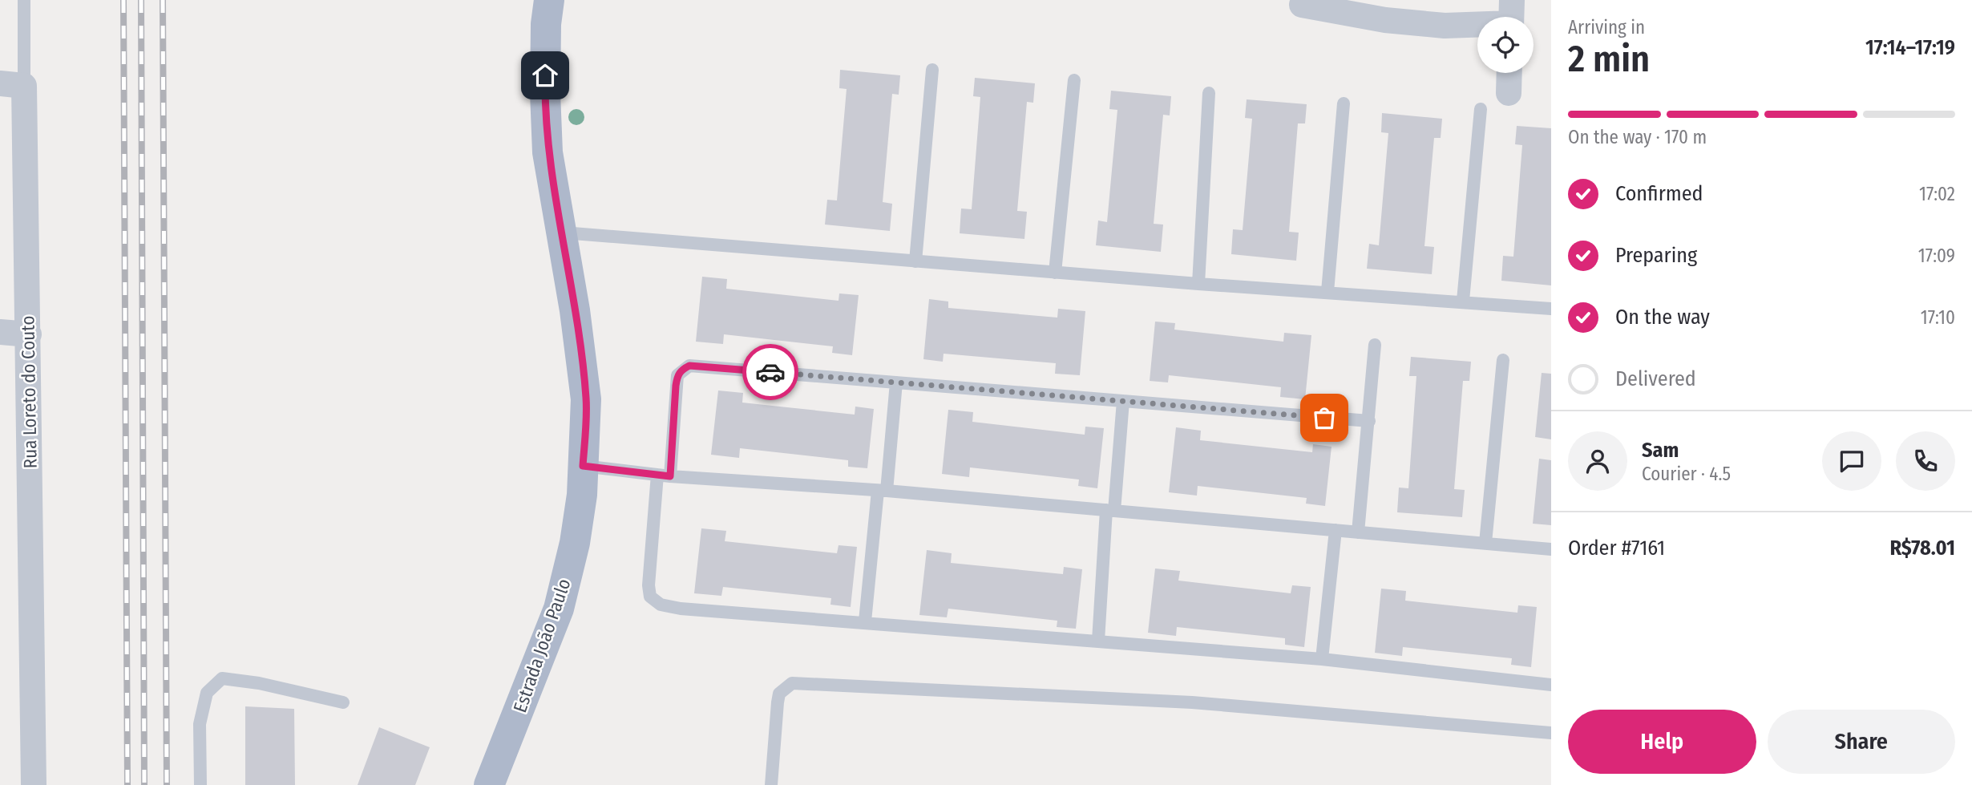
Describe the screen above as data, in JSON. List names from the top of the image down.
{
  "streets": {
    "main road": ["Estrada João Paulo"],
    "street": ["Rua Loreto do Couto"]
  },
  "page": {
    "heading": ["2 min", "Arriving in", "17:14–17:19"],
    "panel": [
      "Sam",
      "Courier · 4.5",
      "Order #7161",
      "R$78.01"
    ],
    "bar": "On the way · 170 m",
    "list": [
      ["Confirmed", "17:02"],
      ["Preparing", "17:09"],
      ["On the way", "17:10"],
      "Delivered"
    ],
    "buttons": ["Help", "Share"]
  }
}
